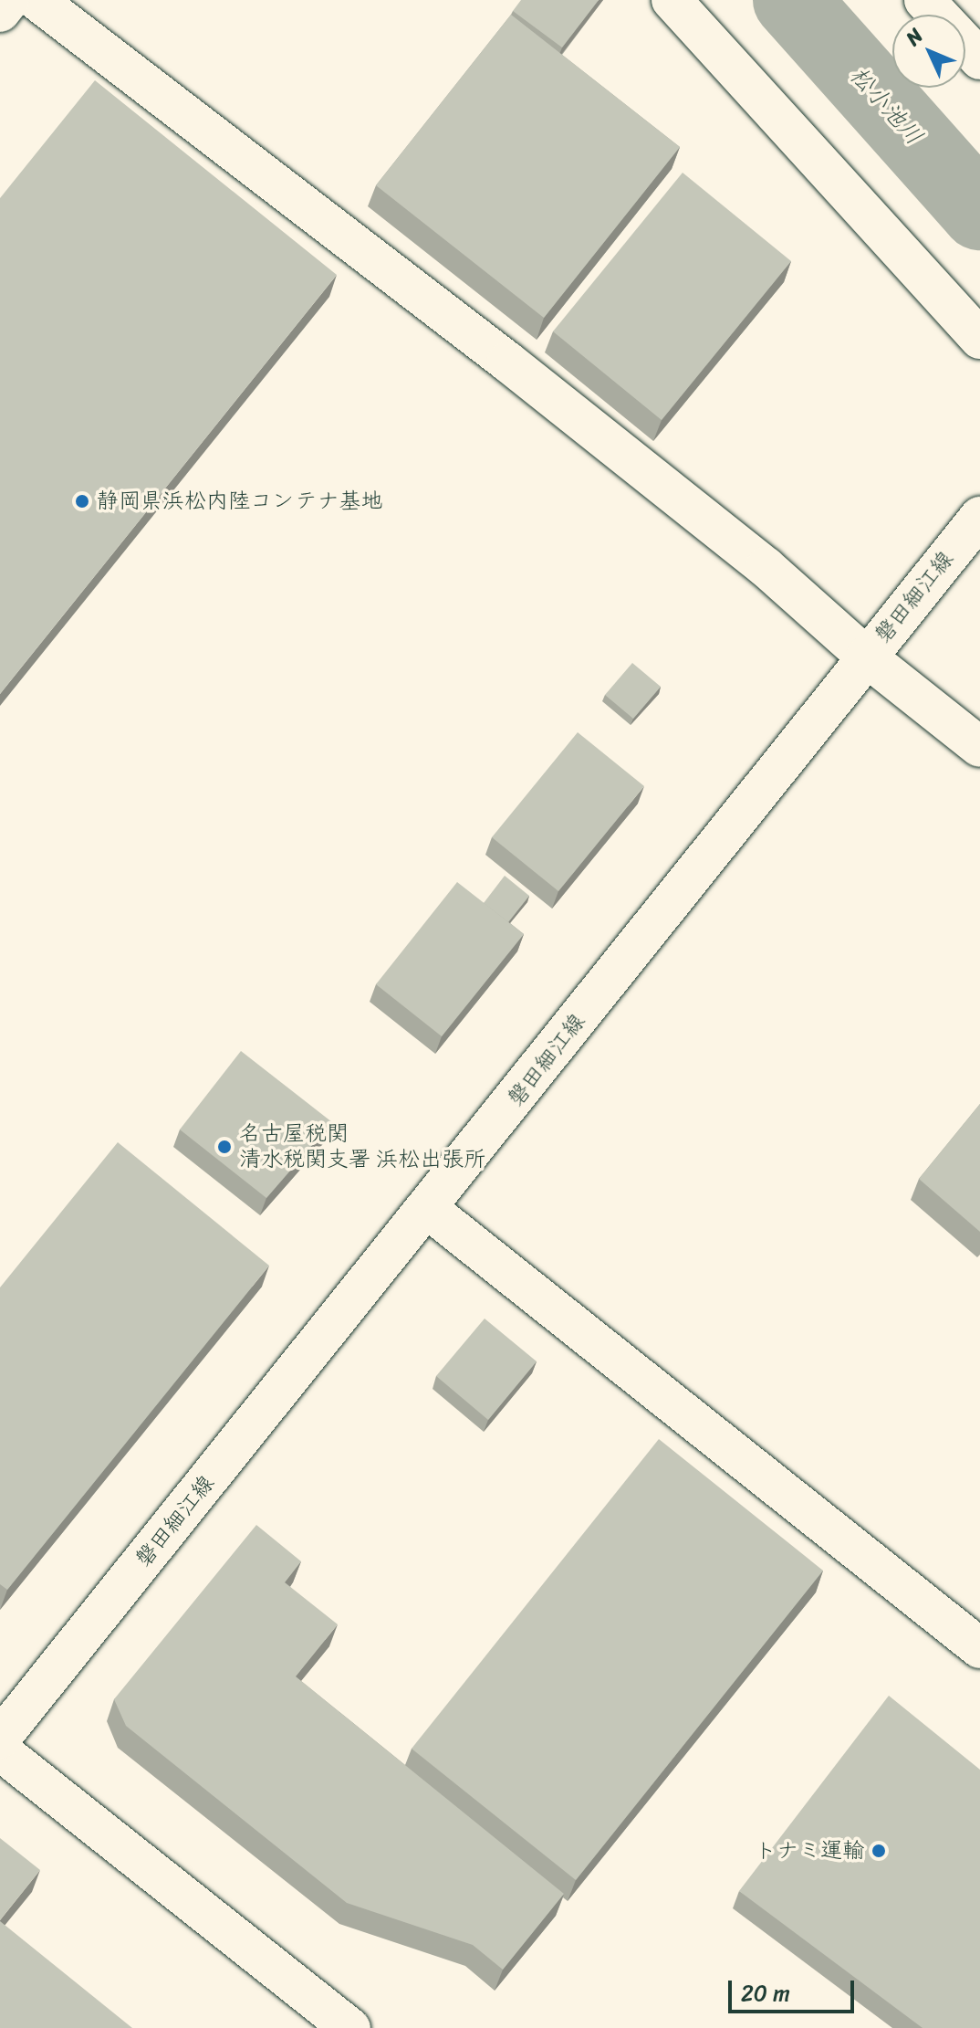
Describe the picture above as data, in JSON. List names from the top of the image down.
{
  "streets": {
    "street": ["磐田細江線"]
  },
  "water": ["松小池川"],
  "places": ["静岡県浜松内陸コンテナ基地", "名古屋税関 清水税関支署 浜松出張所", "トナミ運輸"],
  "scale_bar": "20 m",
  "north": "top left"
}
